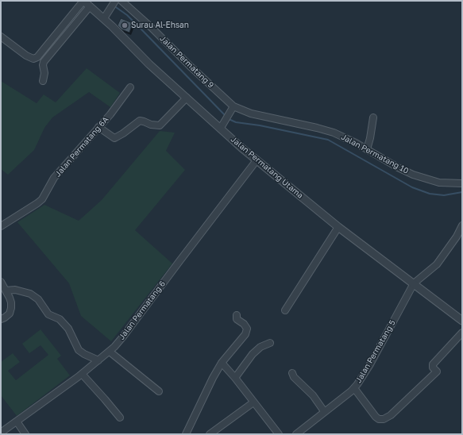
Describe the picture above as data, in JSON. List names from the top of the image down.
{
  "streets": {
    "street": [
      "Jalan Permatang 9",
      "Jalan Permatang 6A",
      "Jalan Permatang 10",
      "Jalan Permatang Utama",
      "Jalan Permatang 6",
      "Jalan Permatang 5"
    ]
  },
  "crossings": [
    ["Jalan Permatang 9", "Jalan Permatang 10"],
    ["Jalan Permatang Utama", "Jalan Permatang 6"],
    ["Jalan Permatang Utama", "Jalan Permatang 5"]
  ],
  "places": ["Surau Al-Ehsan"]
}
